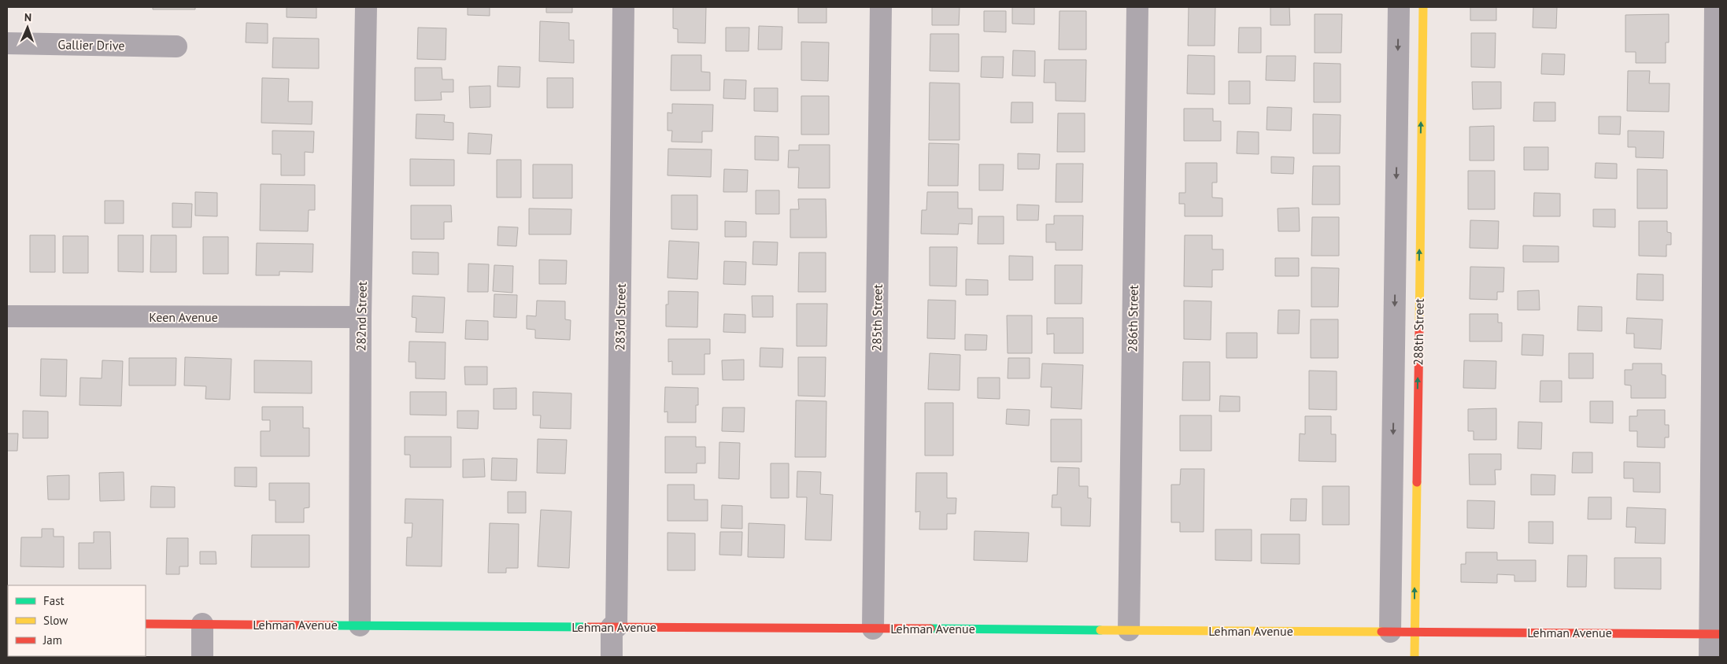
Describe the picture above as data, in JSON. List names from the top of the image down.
{
  "streets": {
    "street": [
      "Gallier Drive",
      "282nd Street",
      "Keen Avenue",
      "283rd Street",
      "285th Street",
      "286th Street",
      "288th Street",
      "Lehman Avenue"
    ]
  },
  "crossings": [
    ["282nd Street", "Keen Avenue"],
    ["282nd Street", "Lehman Avenue"],
    ["283rd Street", "Lehman Avenue"],
    ["285th Street", "Lehman Avenue"],
    ["286th Street", "Lehman Avenue"],
    ["288th Street", "Lehman Avenue"]
  ],
  "legend": ["Fast", "Slow", "Jam"],
  "north": "top"
}
